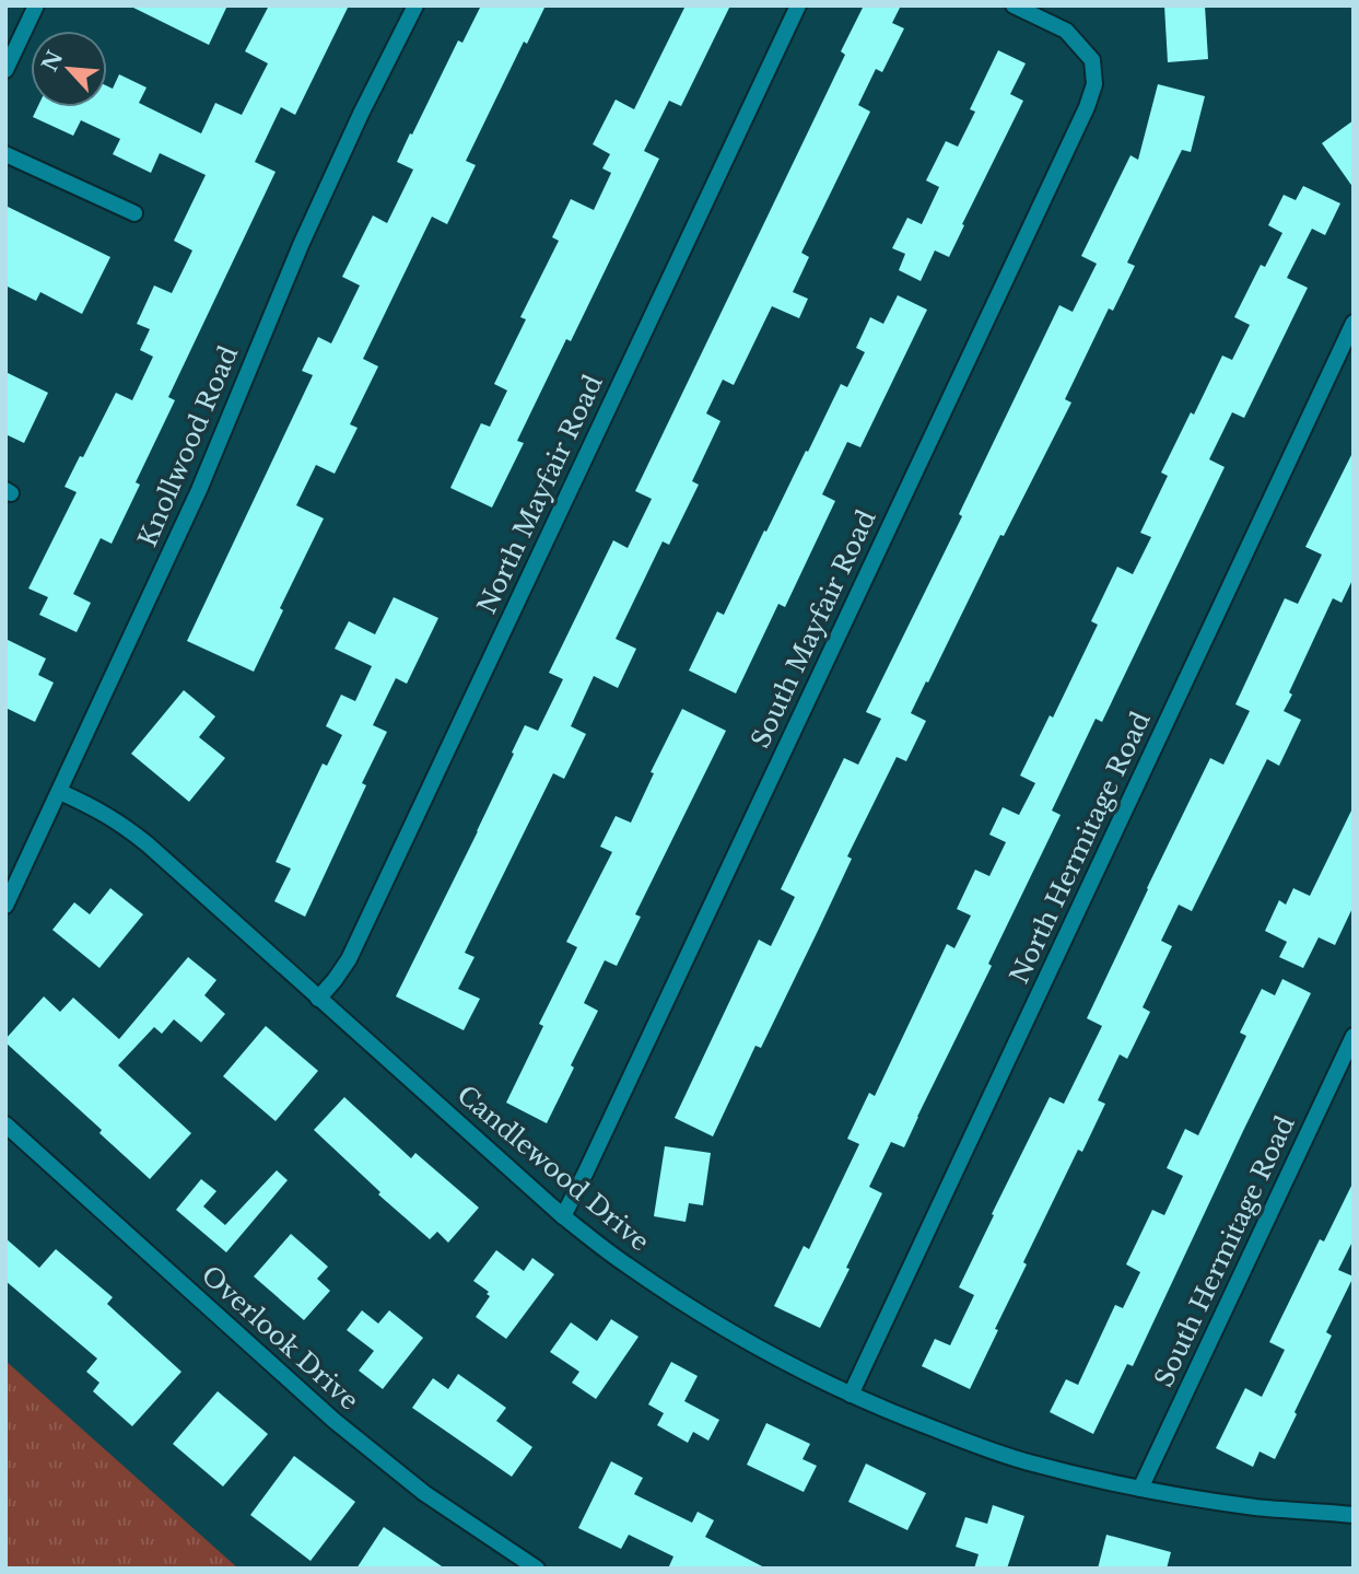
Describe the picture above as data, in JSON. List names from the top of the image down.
{
  "streets": {
    "street": [
      "Knollwood Road",
      "North Mayfair Road",
      "South Mayfair Road",
      "North Hermitage Road",
      "Candlewood Drive",
      "South Hermitage Road",
      "Overlook Drive"
    ]
  },
  "crossings": [
    ["Knollwood Road", "Candlewood Drive"],
    ["North Mayfair Road", "Candlewood Drive"],
    ["South Mayfair Road", "Candlewood Drive"],
    ["North Hermitage Road", "Candlewood Drive"],
    ["Candlewood Drive", "South Hermitage Road"]
  ],
  "north": "top left"
}
